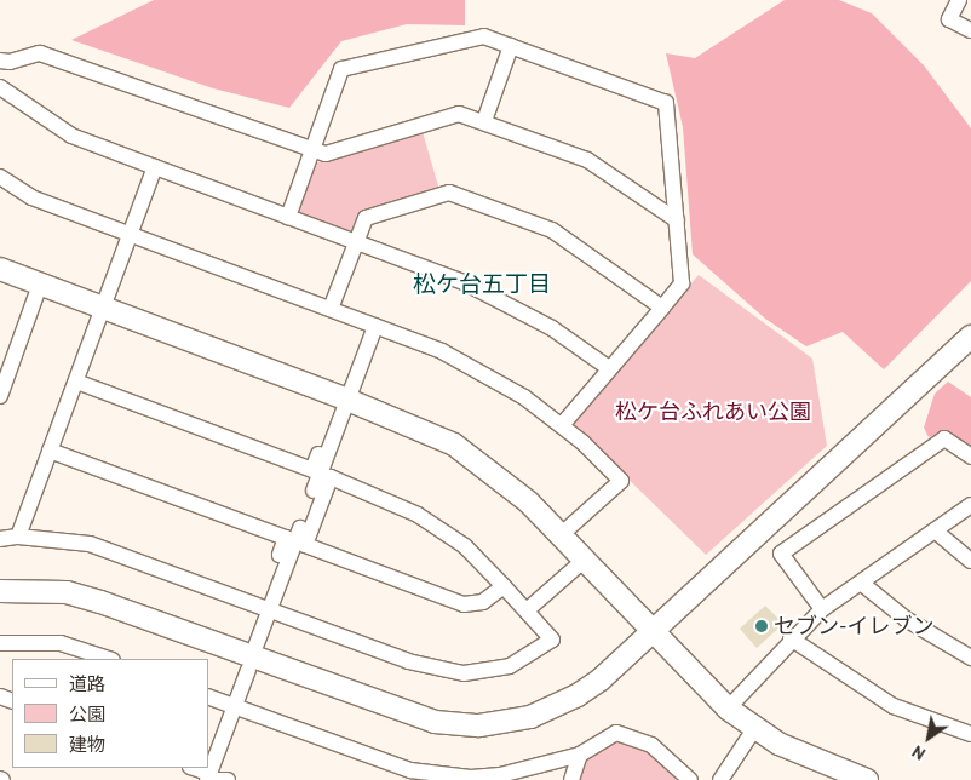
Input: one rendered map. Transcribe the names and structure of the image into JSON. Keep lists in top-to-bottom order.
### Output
{
  "districts": ["松ケ台五丁目"],
  "parks": ["松ケ台ふれあい公園"],
  "places": ["セブン-イレブン"],
  "legend": ["道路", "公園", "建物"],
  "north": "bottom left"
}
